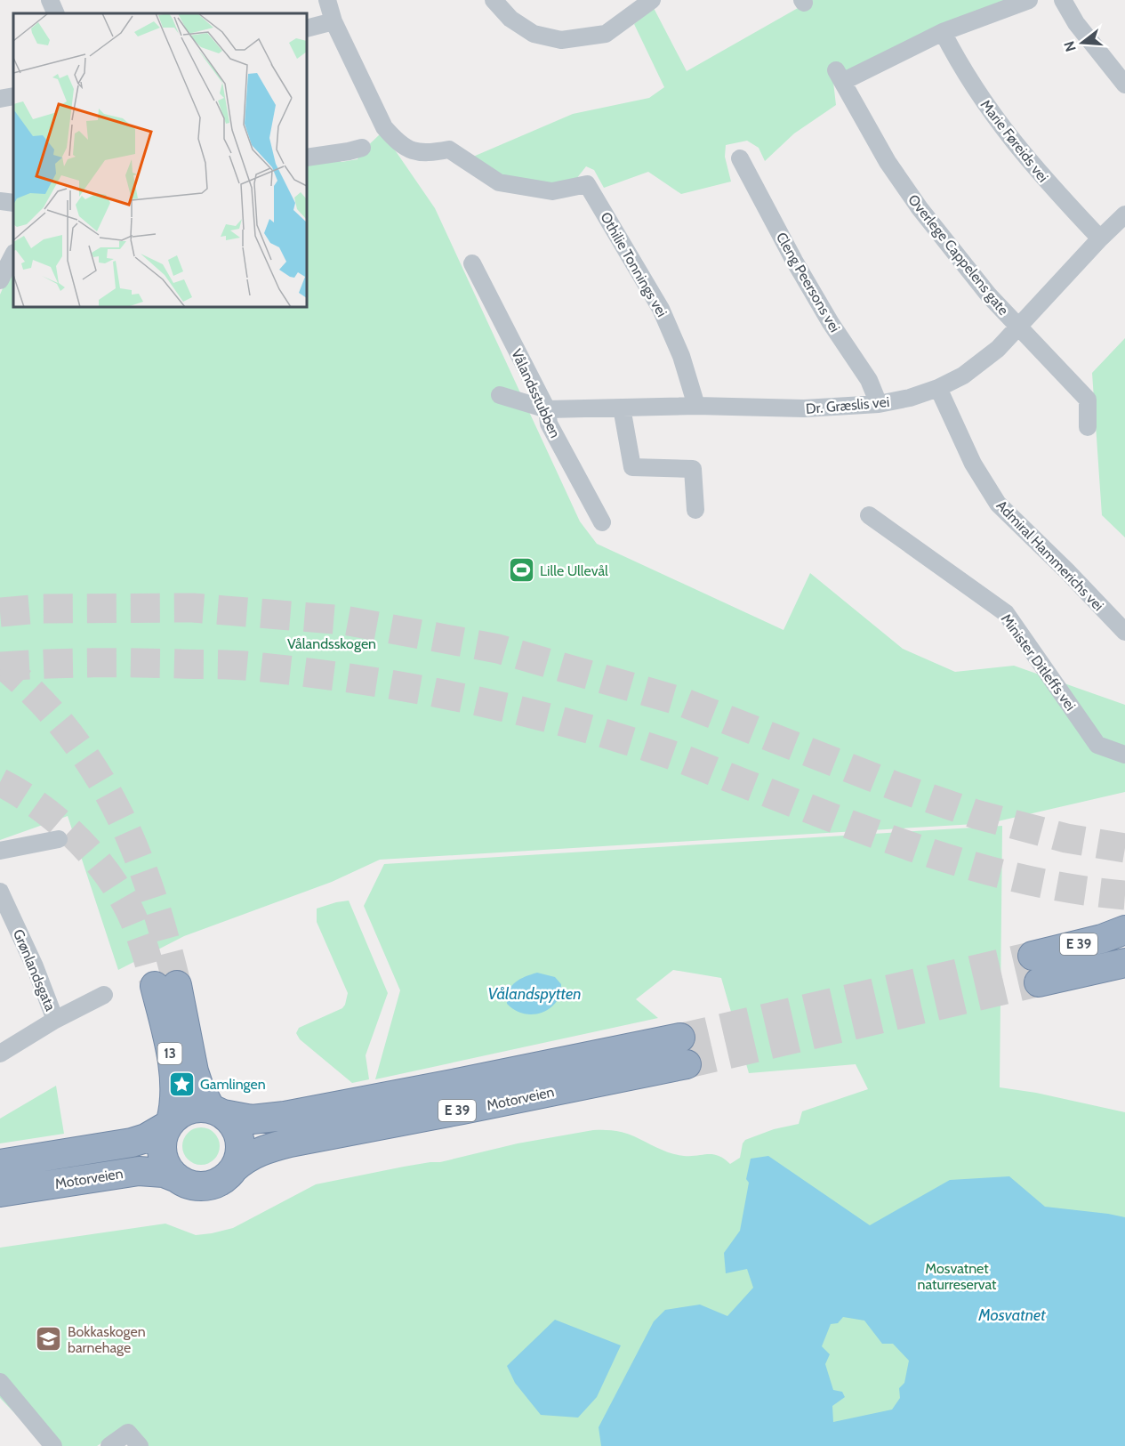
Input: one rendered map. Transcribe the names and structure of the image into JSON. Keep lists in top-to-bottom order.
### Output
{
  "streets": {
    "highway": ["E 39", "13", "Motorveien"],
    "street": [
      "Marie Føreids vei",
      "Overlege Cappelens gate",
      "Othilie Tonnings vei",
      "Cleng Peersons vei",
      "Vålandsstubben",
      "Dr. Græslis vei",
      "Admiral Hammerichs vei",
      "Minister Ditleffs vei",
      "Grønlandsgata"
    ]
  },
  "crossings": [
    ["Marie Føreids vei", "Overlege Cappelens gate"],
    ["Marie Føreids vei", "Dr. Græslis vei"],
    ["Overlege Cappelens gate", "Dr. Græslis vei"],
    ["Othilie Tonnings vei", "Dr. Græslis vei"],
    ["Cleng Peersons vei", "Dr. Græslis vei"],
    ["Vålandsstubben", "Dr. Græslis vei"],
    ["Dr. Græslis vei", "Admiral Hammerichs vei"],
    ["E 39", "13"],
    ["E 39", "Motorveien"],
    ["13", "Motorveien"]
  ],
  "water": ["Vålandspytten", "Mosvatnet"],
  "parks": ["Vålandsskogen", "Mosvatnet naturreservat"],
  "places": {
    "sports": ["Lille Ullevål"],
    "place": ["Gamlingen"],
    "school or university": ["Bokkaskogen barnehage"]
  },
  "north": "left"
}
